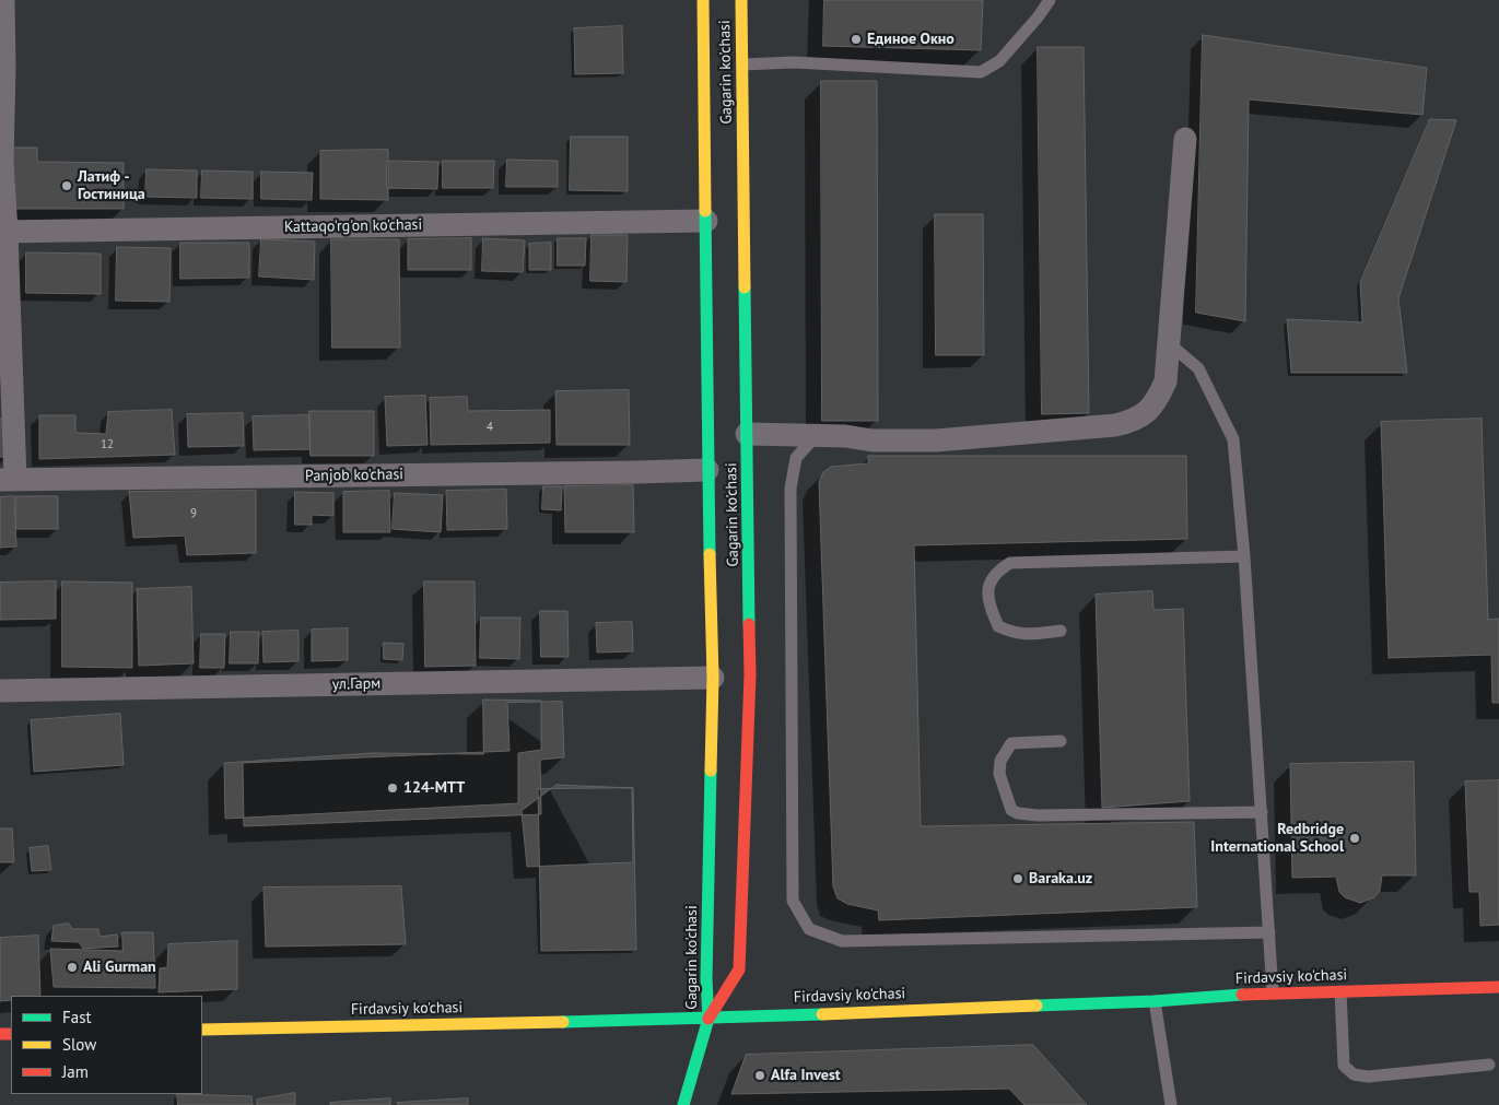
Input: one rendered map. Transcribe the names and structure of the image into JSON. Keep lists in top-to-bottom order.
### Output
{
  "streets": {
    "main road": ["Gagarin ko'chasi", "Firdavsiy ko'chasi"],
    "street": ["Kattaqo'rg'on ko'chasi", "Panjob ko'chasi", "ул.Гарм"]
  },
  "crossings": [
    ["Gagarin ko'chasi", "Kattaqo'rg'on ko'chasi"],
    ["Gagarin ko'chasi", "Panjob ko'chasi"],
    ["Gagarin ko'chasi", "ул.Гарм"],
    ["Gagarin ko'chasi", "Firdavsiy ko'chasi"]
  ],
  "places": [
    "Единое Окно",
    "Латиф - Гостиница",
    "124-MTT",
    "Redbridge International School",
    "Baraka.uz",
    "Ali Gurman",
    "Alfa Invest"
  ],
  "house_numbers": ["4", "12", "9"],
  "legend": ["Fast", "Slow", "Jam"]
}
